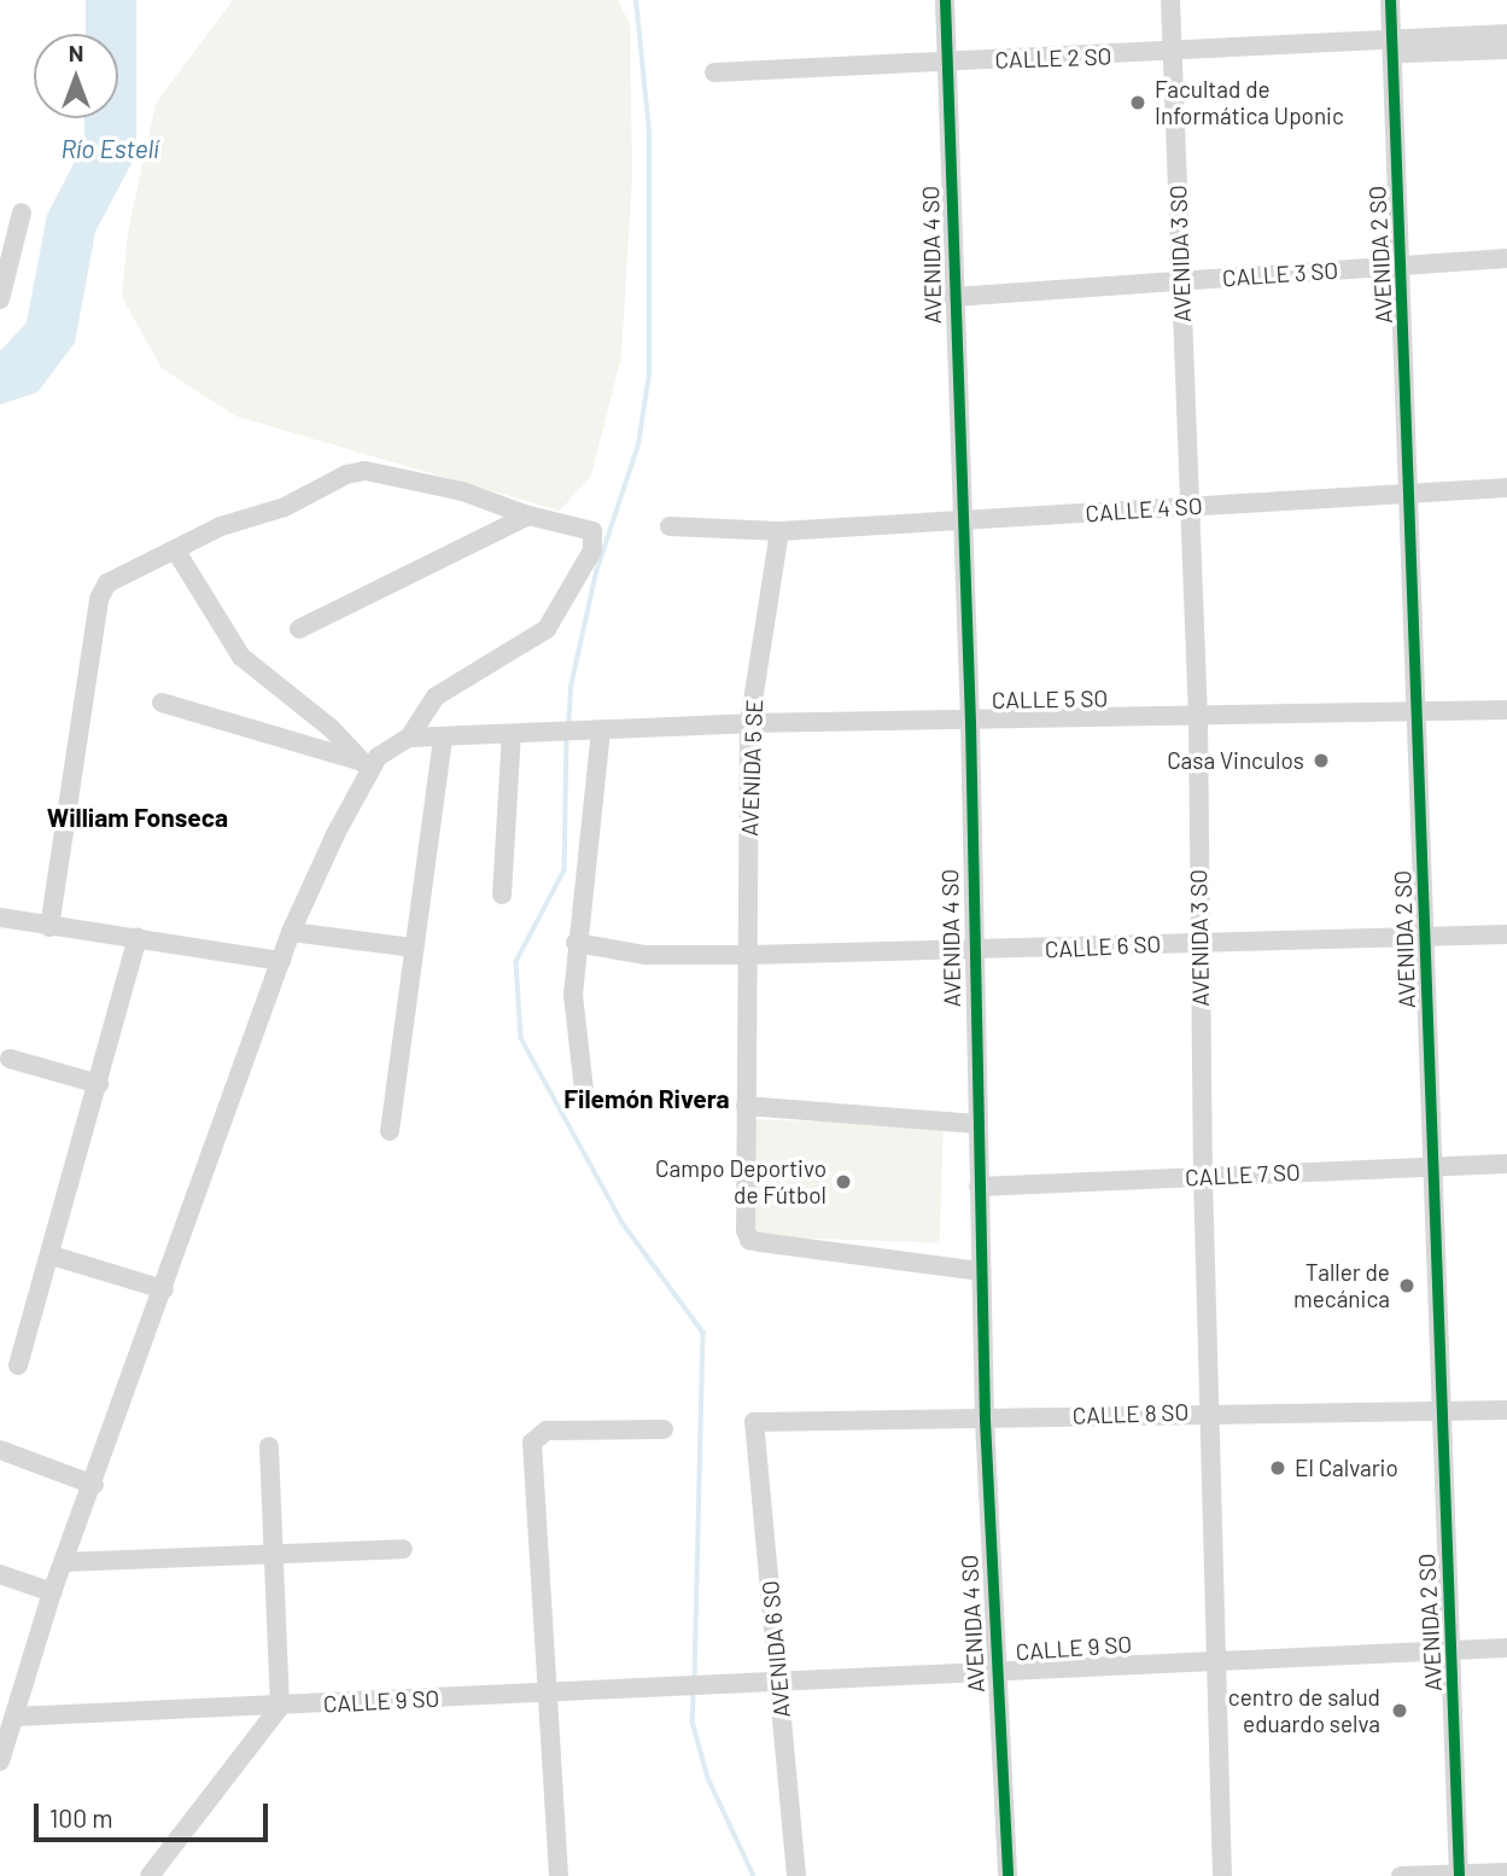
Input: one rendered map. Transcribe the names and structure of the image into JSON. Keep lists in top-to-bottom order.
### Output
{
  "streets": {
    "street": [
      "CALLE 2 SO",
      "AVENIDA 3 SO",
      "AVENIDA 4 SO",
      "AVENIDA 2 SO",
      "CALLE 3 SO",
      "CALLE 4 SO",
      "CALLE 5 SO",
      "AVENIDA 5 SE",
      "CALLE 6 SO",
      "CALLE 7 SO",
      "CALLE 8 SO",
      "CALLE 9 SO",
      "AVENIDA 6 SO"
    ]
  },
  "crossings": [
    ["CALLE 2 SO", "AVENIDA 3 SO"],
    ["CALLE 2 SO", "AVENIDA 4 SO"],
    ["CALLE 2 SO", "AVENIDA 2 SO"],
    ["AVENIDA 3 SO", "CALLE 3 SO"],
    ["AVENIDA 3 SO", "CALLE 4 SO"],
    ["AVENIDA 3 SO", "CALLE 5 SO"],
    ["AVENIDA 3 SO", "CALLE 6 SO"],
    ["AVENIDA 3 SO", "CALLE 7 SO"],
    ["AVENIDA 3 SO", "CALLE 8 SO"],
    ["AVENIDA 3 SO", "CALLE 9 SO"],
    ["AVENIDA 4 SO", "CALLE 3 SO"],
    ["AVENIDA 4 SO", "CALLE 4 SO"],
    ["AVENIDA 4 SO", "CALLE 5 SO"],
    ["AVENIDA 4 SO", "AVENIDA 5 SE"],
    ["AVENIDA 4 SO", "CALLE 6 SO"],
    ["AVENIDA 4 SO", "CALLE 7 SO"],
    ["AVENIDA 4 SO", "CALLE 8 SO"],
    ["AVENIDA 4 SO", "CALLE 9 SO"],
    ["AVENIDA 2 SO", "CALLE 3 SO"],
    ["AVENIDA 2 SO", "CALLE 4 SO"],
    ["AVENIDA 2 SO", "CALLE 5 SO"],
    ["AVENIDA 2 SO", "CALLE 6 SO"],
    ["AVENIDA 2 SO", "CALLE 7 SO"],
    ["AVENIDA 2 SO", "CALLE 8 SO"],
    ["AVENIDA 2 SO", "CALLE 9 SO"],
    ["CALLE 4 SO", "AVENIDA 5 SE"],
    ["CALLE 5 SO", "AVENIDA 5 SE"],
    ["AVENIDA 5 SE", "CALLE 6 SO"],
    ["CALLE 8 SO", "AVENIDA 6 SO"],
    ["CALLE 9 SO", "AVENIDA 6 SO"]
  ],
  "districts": ["William Fonseca", "Filemón Rivera"],
  "water": ["Río Estelí"],
  "places": [
    "Facultad de Informática Uponic",
    "Casa Vinculos",
    "Campo Deportivo de Fútbol",
    "Taller de mecánica",
    "El Calvario",
    "centro de salud eduardo selva"
  ],
  "scale_bar": "100 m",
  "north": "top"
}
